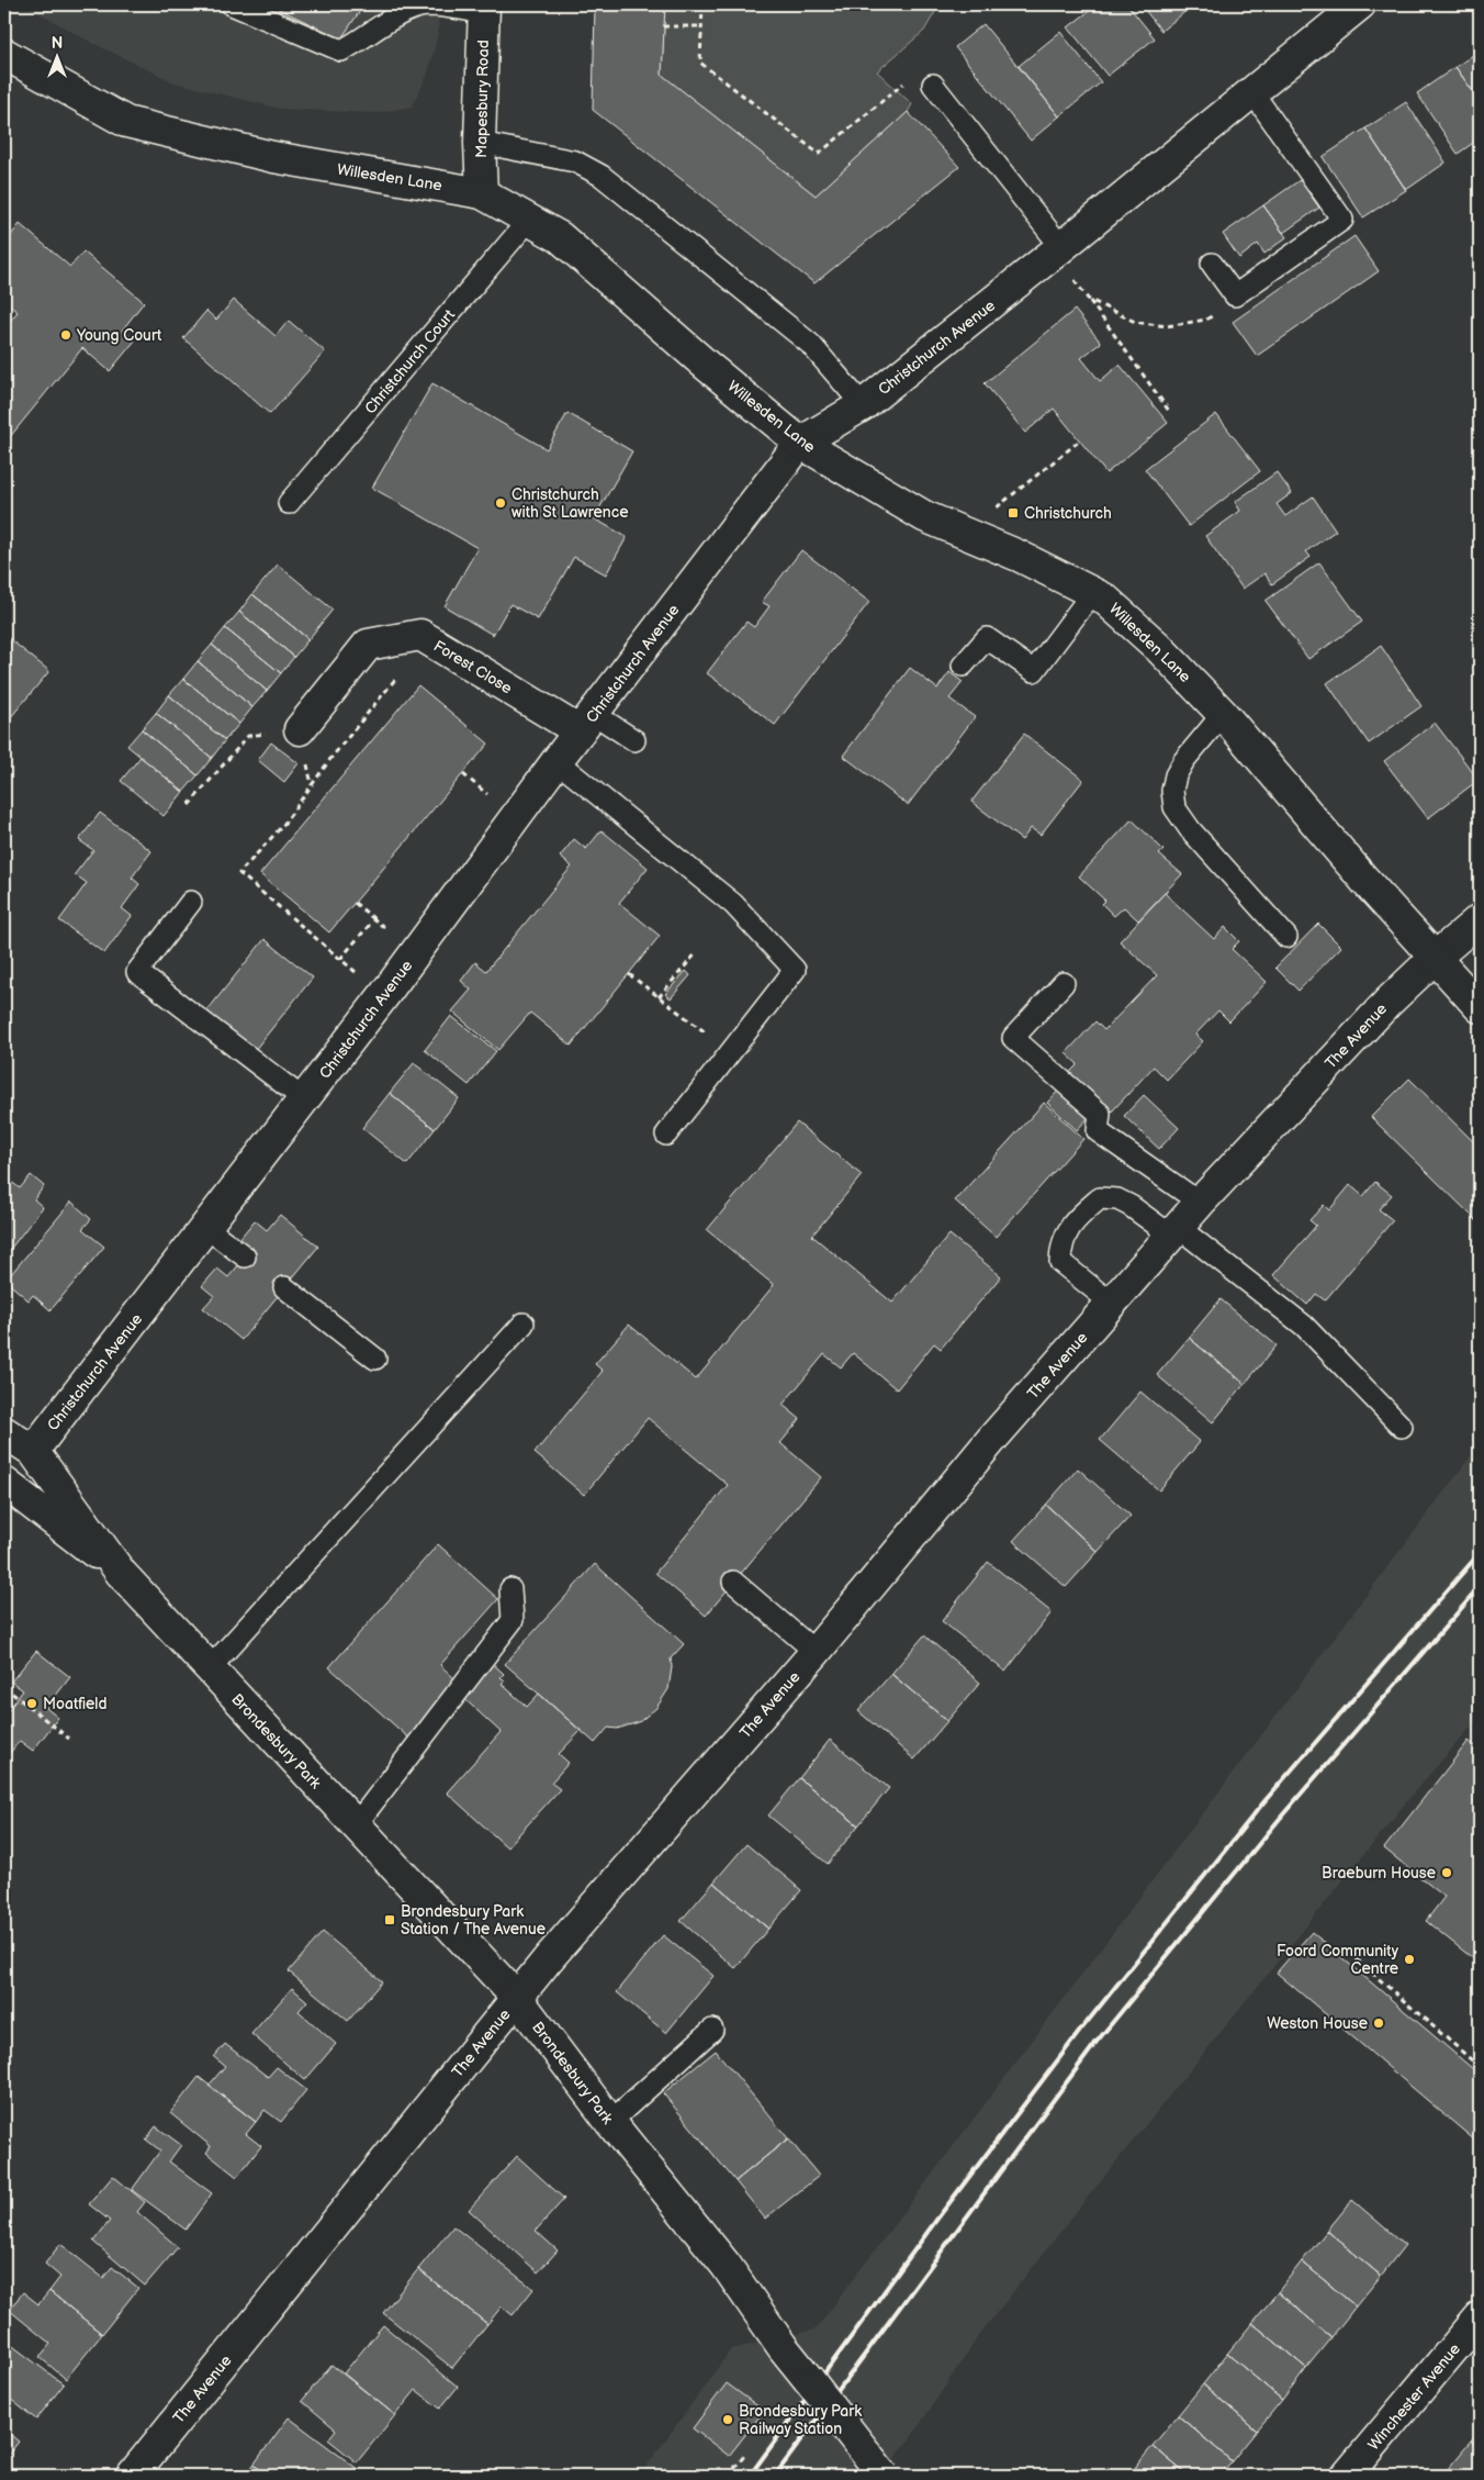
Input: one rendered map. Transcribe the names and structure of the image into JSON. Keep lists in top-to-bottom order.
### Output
{
  "streets": {
    "street": [
      "Mapesbury Road",
      "Willesden Lane",
      "Christchurch Avenue",
      "Forest Close",
      "The Avenue",
      "Brondesbury Park",
      "Winchester Avenue"
    ],
    "lane": ["Christchurch Court"]
  },
  "crossings": [
    ["Mapesbury Road", "Willesden Lane"],
    ["Willesden Lane", "Christchurch Avenue"],
    ["Willesden Lane", "Christchurch Court"],
    ["Willesden Lane", "The Avenue"],
    ["Christchurch Avenue", "Forest Close"],
    ["Christchurch Avenue", "Brondesbury Park"],
    ["The Avenue", "Brondesbury Park"]
  ],
  "places": {
    "other": [
      "Young Court",
      "Christchurch with St Lawrence",
      "Moatfield",
      "Braeburn House",
      "Foord Community Centre",
      "Weston House",
      "Brondesbury Park Railway Station"
    ],
    "transit": ["Christchurch", "Brondesbury Park Station / The Avenue"]
  },
  "north": "top"
}
